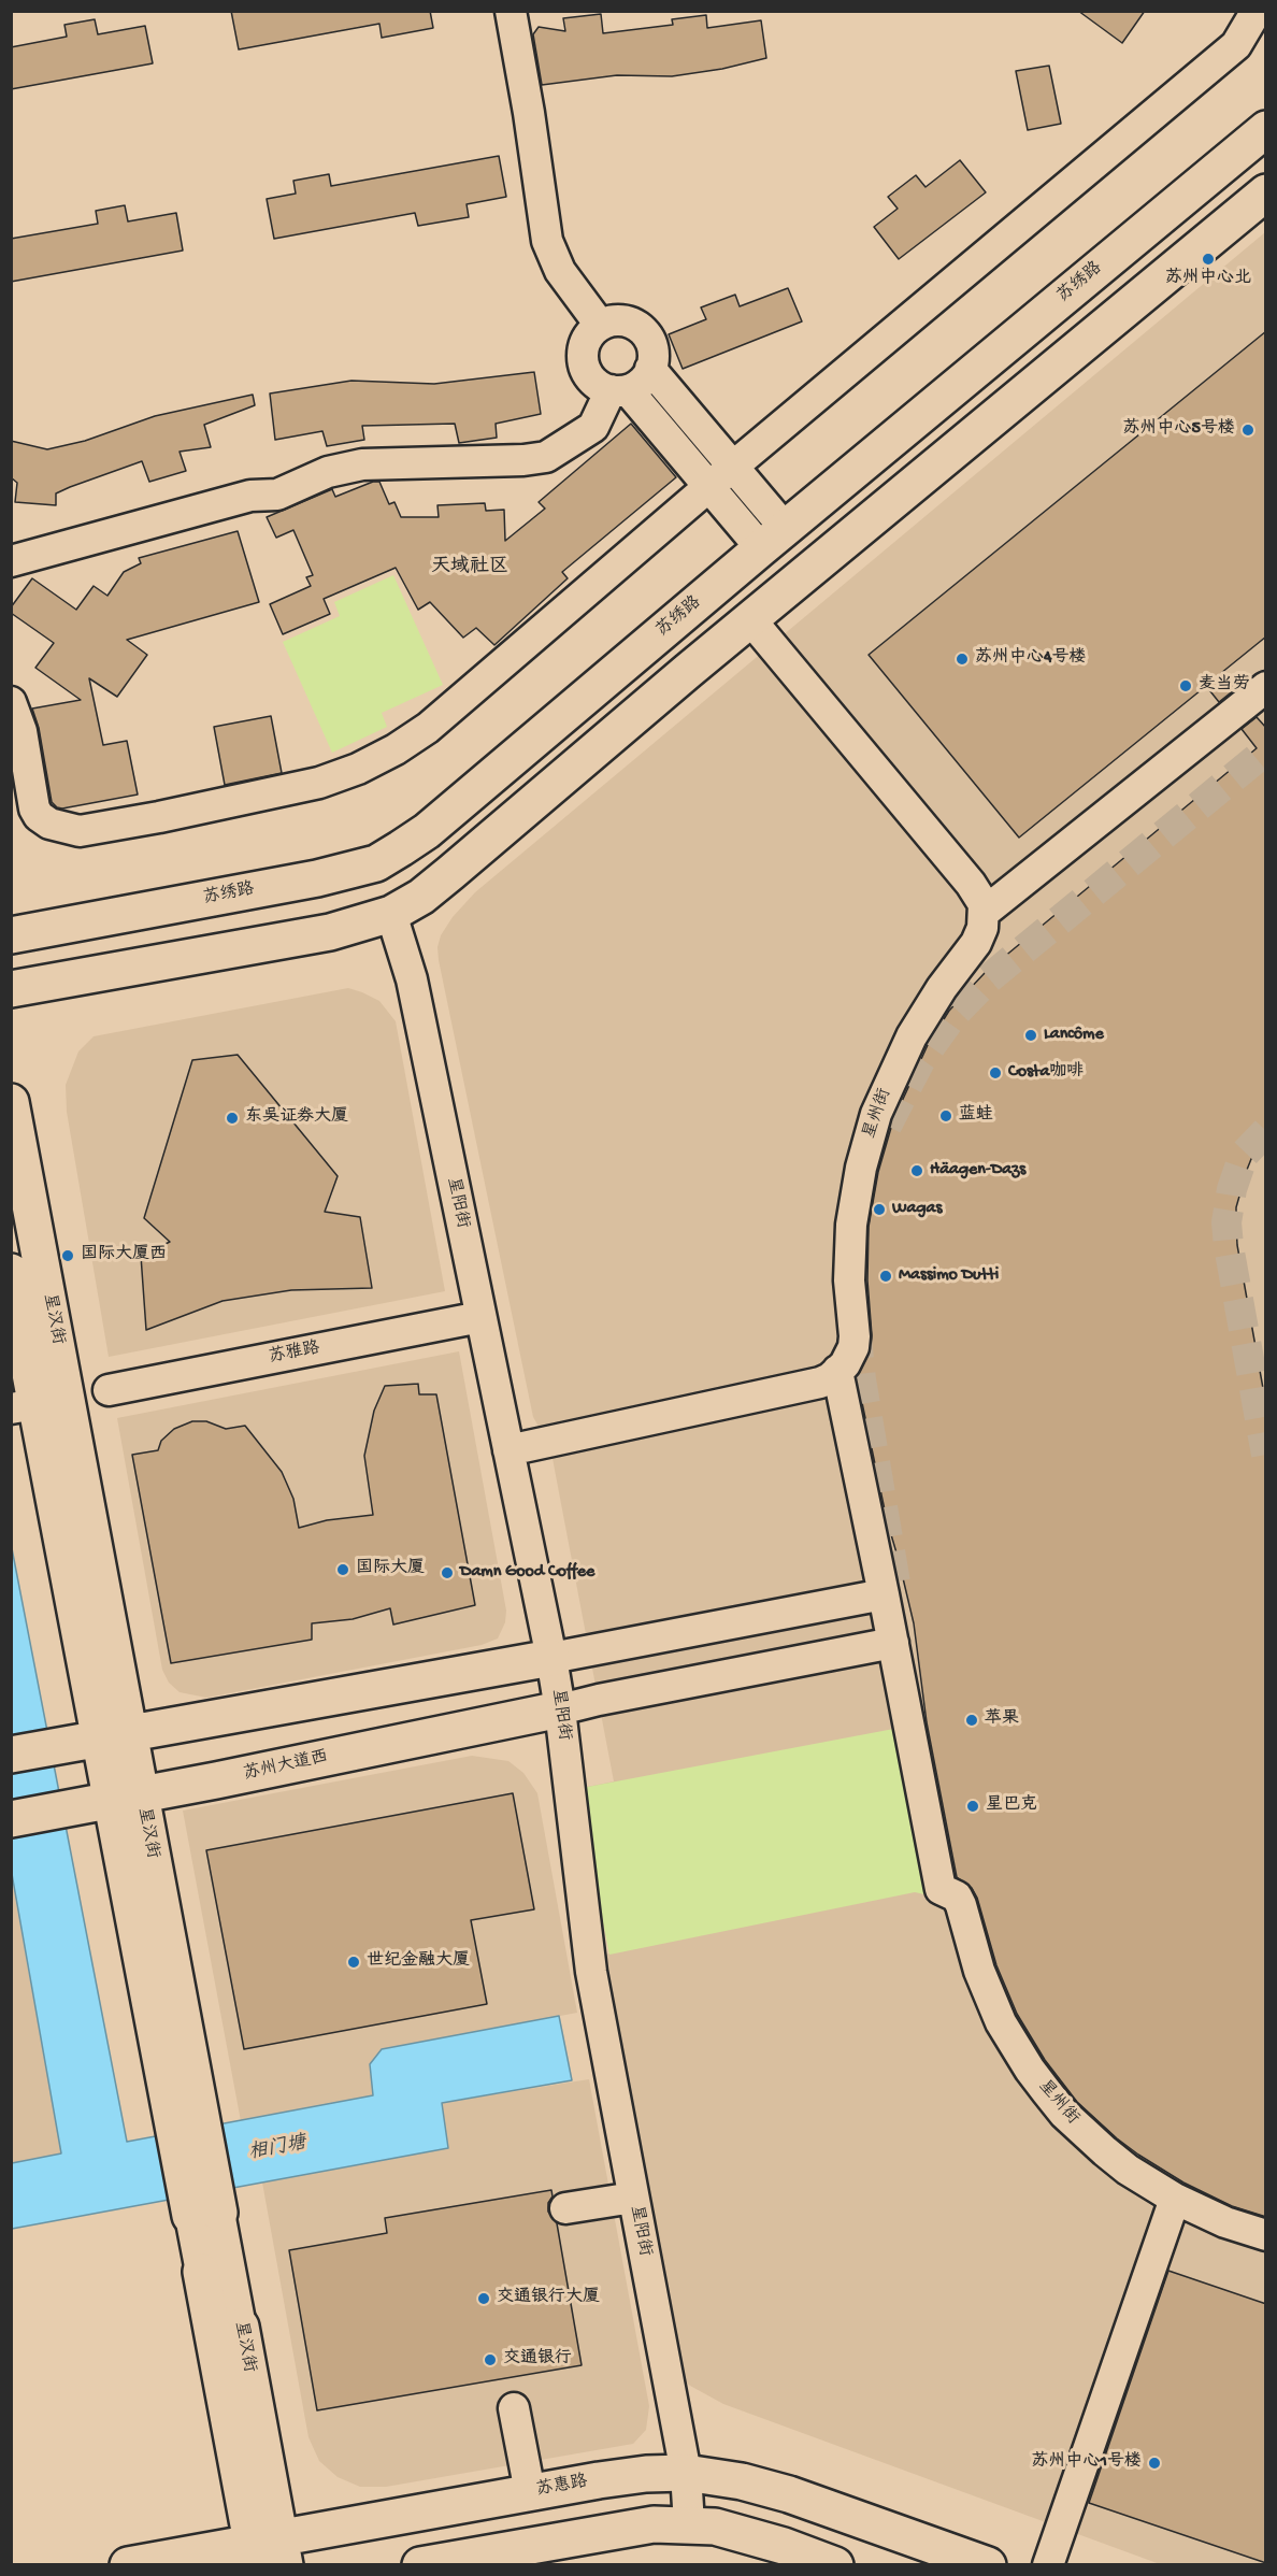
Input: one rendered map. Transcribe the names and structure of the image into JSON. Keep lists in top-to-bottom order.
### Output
{
  "streets": {
    "main road": [
      "苏绣路",
      "星汉街",
      "苏州大道西",
      "苏惠路"
    ],
    "street": ["星州街", "星阳街", "苏雅路"]
  },
  "crossings": [
    ["星阳街", "苏雅路"],
    ["星阳街", "苏州大道西"],
    ["星阳街", "苏惠路"],
    ["星汉街", "苏州大道西"],
    ["星汉街", "苏惠路"]
  ],
  "districts": ["天域社区"],
  "water": ["相门塘"],
  "places": [
    "苏州中心北",
    "苏州中心5号楼",
    "苏州中心4号楼",
    "麦当劳",
    "Lancôme",
    "Costa咖啡",
    "蓝蛙",
    "东吴证券大厦",
    "Häagen-Dazs",
    "Wagas",
    "国际大厦西",
    "Massimo Dutti",
    "国际大厦",
    "Damn Good Coffee",
    "苹果",
    "星巴克",
    "世纪金融大厦",
    "交通银行大厦",
    "交通银行",
    "苏州中心1号楼"
  ]
}
